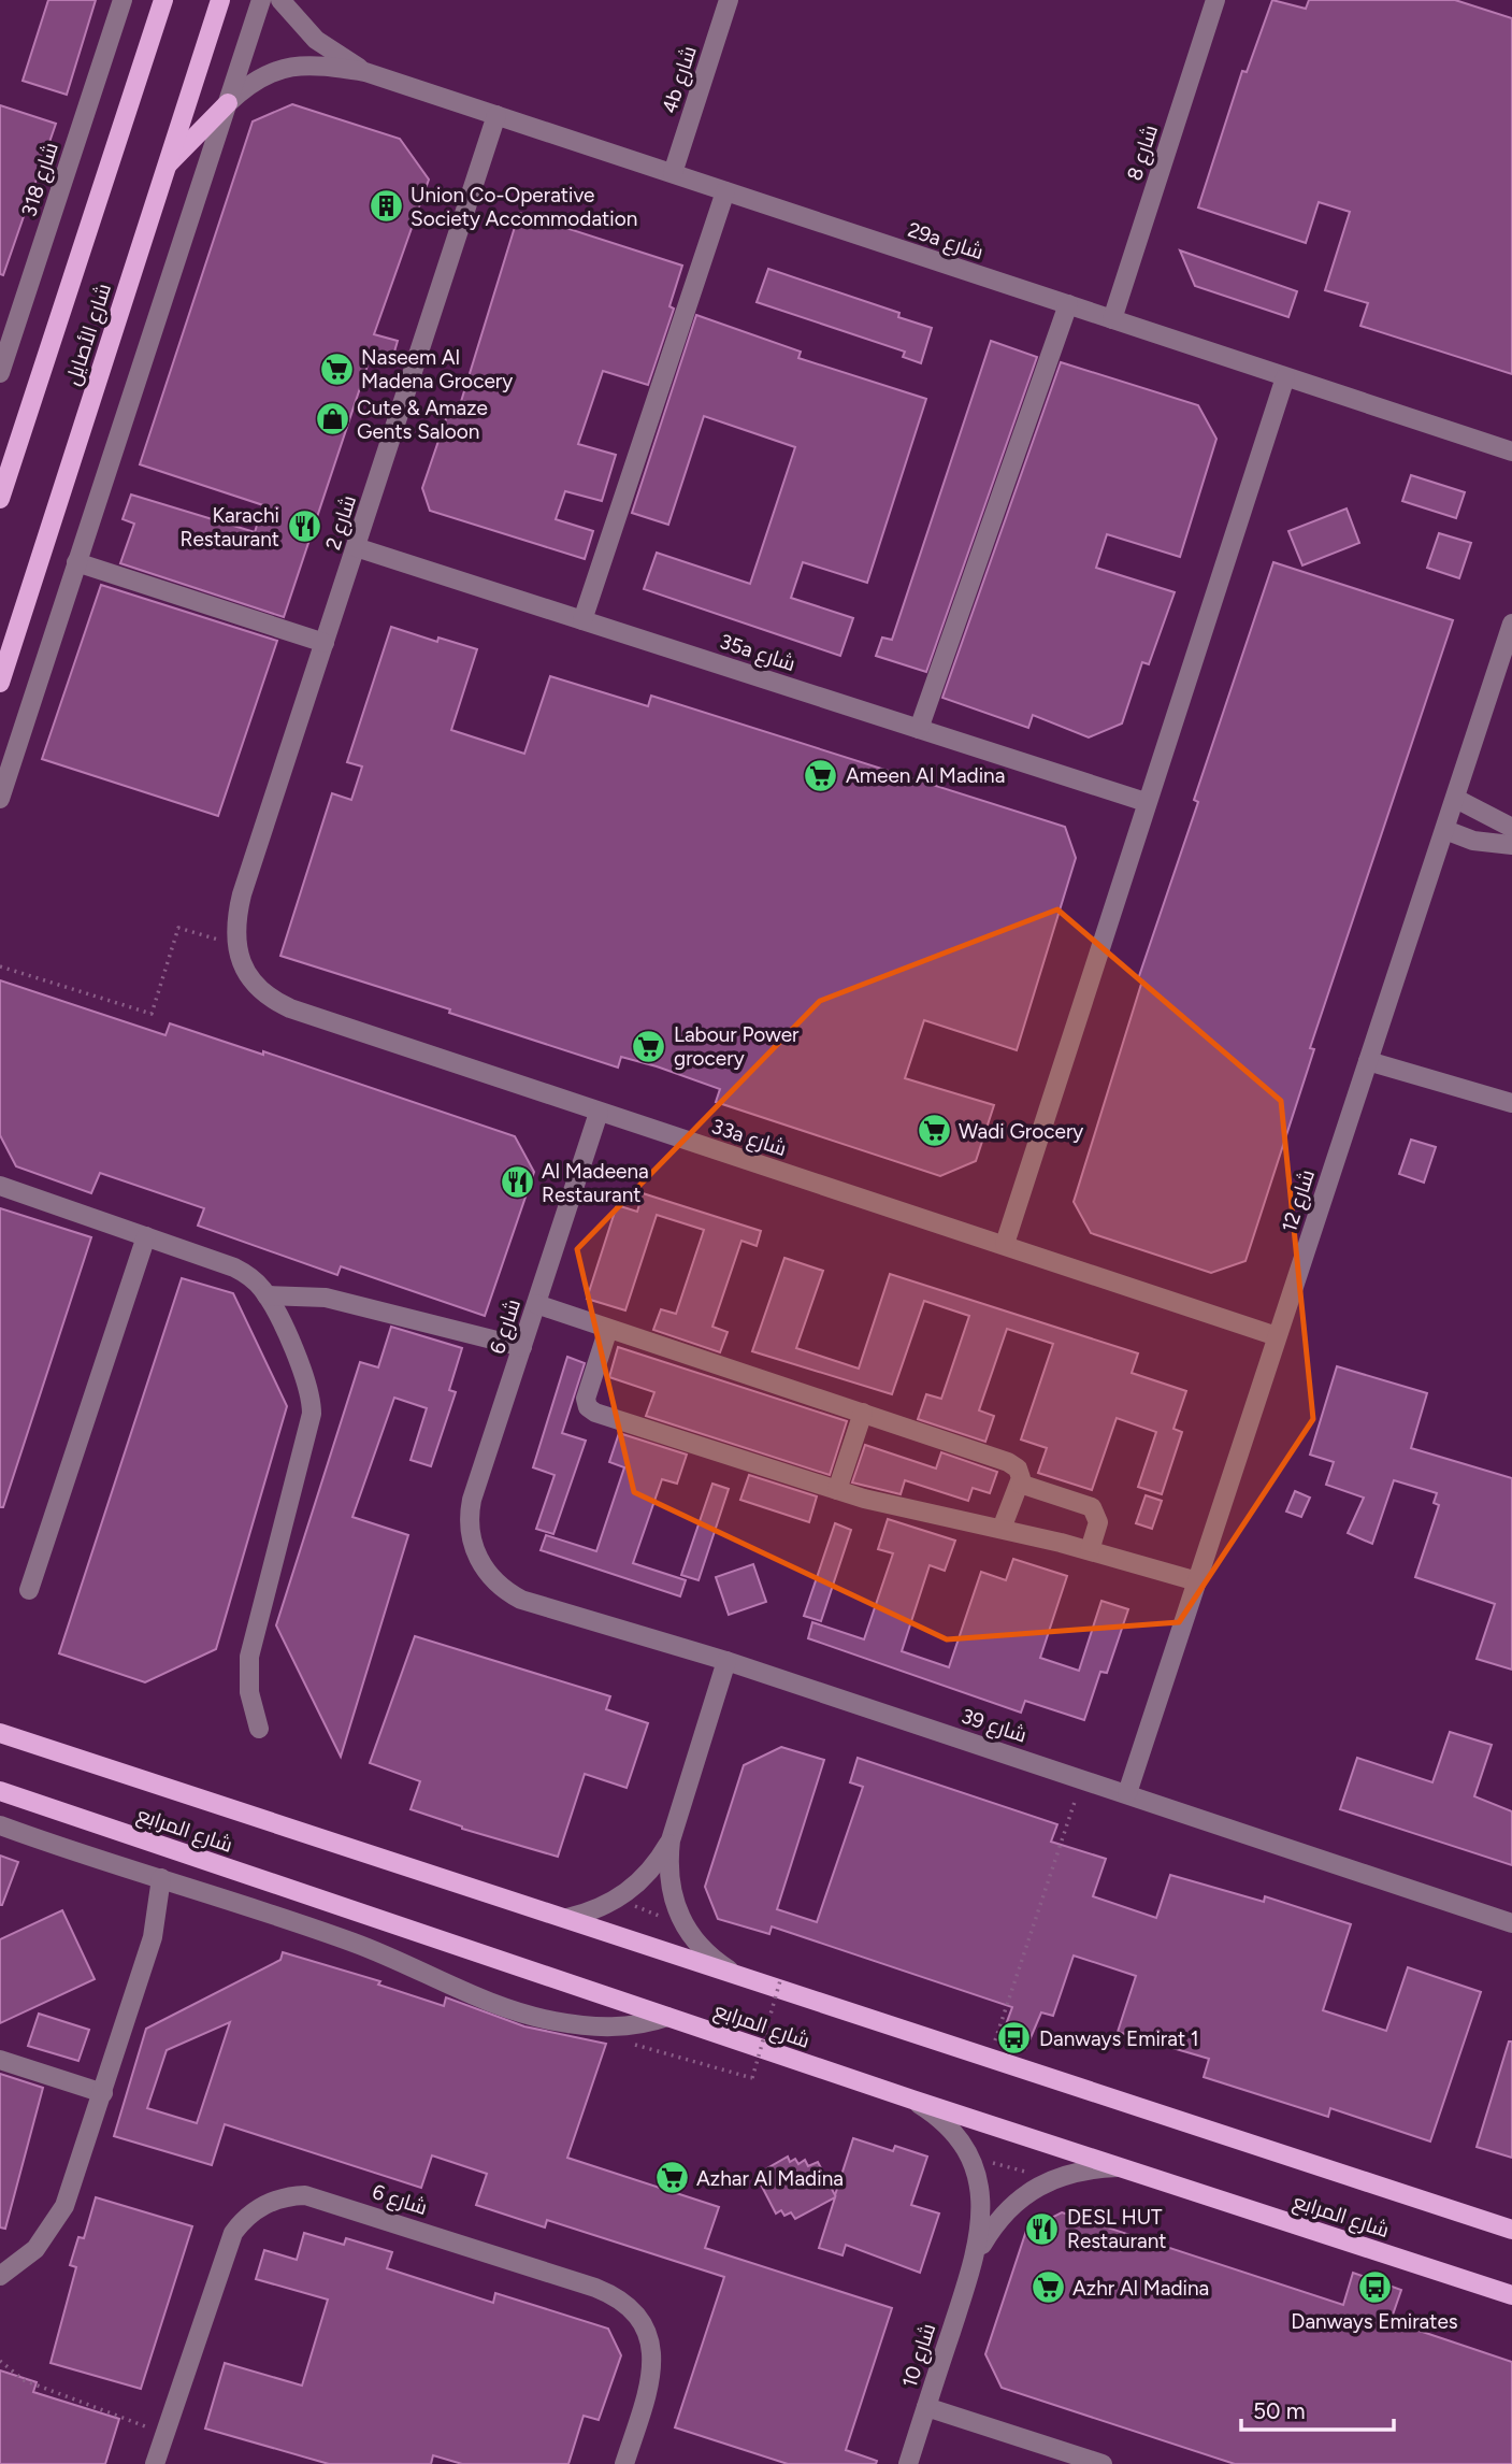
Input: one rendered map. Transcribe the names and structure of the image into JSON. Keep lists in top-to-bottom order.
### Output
{
  "streets": {
    "main road": ["شارع الأصايل", "شارع المرابع"],
    "street": [
      "4b شارع",
      "شارع 8",
      "شارع 318",
      "29a شارع",
      "شارع 2",
      "35a شارع",
      "33a شارع",
      "شارع 12",
      "شارع 6",
      "شارع 39",
      "شارع 10"
    ]
  },
  "crossings": [
    ["4b شارع", "29a شارع"],
    ["شارع 8", "29a شارع"],
    ["29a شارع", "شارع 2"],
    ["شارع 2", "35a شارع"],
    ["شارع 2", "33a شارع"],
    ["33a شارع", "شارع 12"],
    ["33a شارع", "شارع 6"],
    ["شارع 12", "شارع 39"],
    ["شارع 6", "شارع 39"],
    ["شارع المرابع", "شارع 10"]
  ],
  "places": {
    "building": ["Union Co-Operative Society Accommodation"],
    "supermarket": [
      "Naseem Al Madena Grocery",
      "Ameen Al Madina",
      "Labour Power grocery",
      "Wadi Grocery",
      "Azhar Al Madina",
      "Azhr Al Madina"
    ],
    "shop": ["Cute & Amaze Gents Saloon"],
    "restaurant": ["Karachi Restaurant", "Al Madeena Restaurant", "DESL HUT Restaurant"],
    "bus stop": ["Danways Emirat 1", "Danways Emirates"]
  },
  "scale_bar": "50 m"
}
